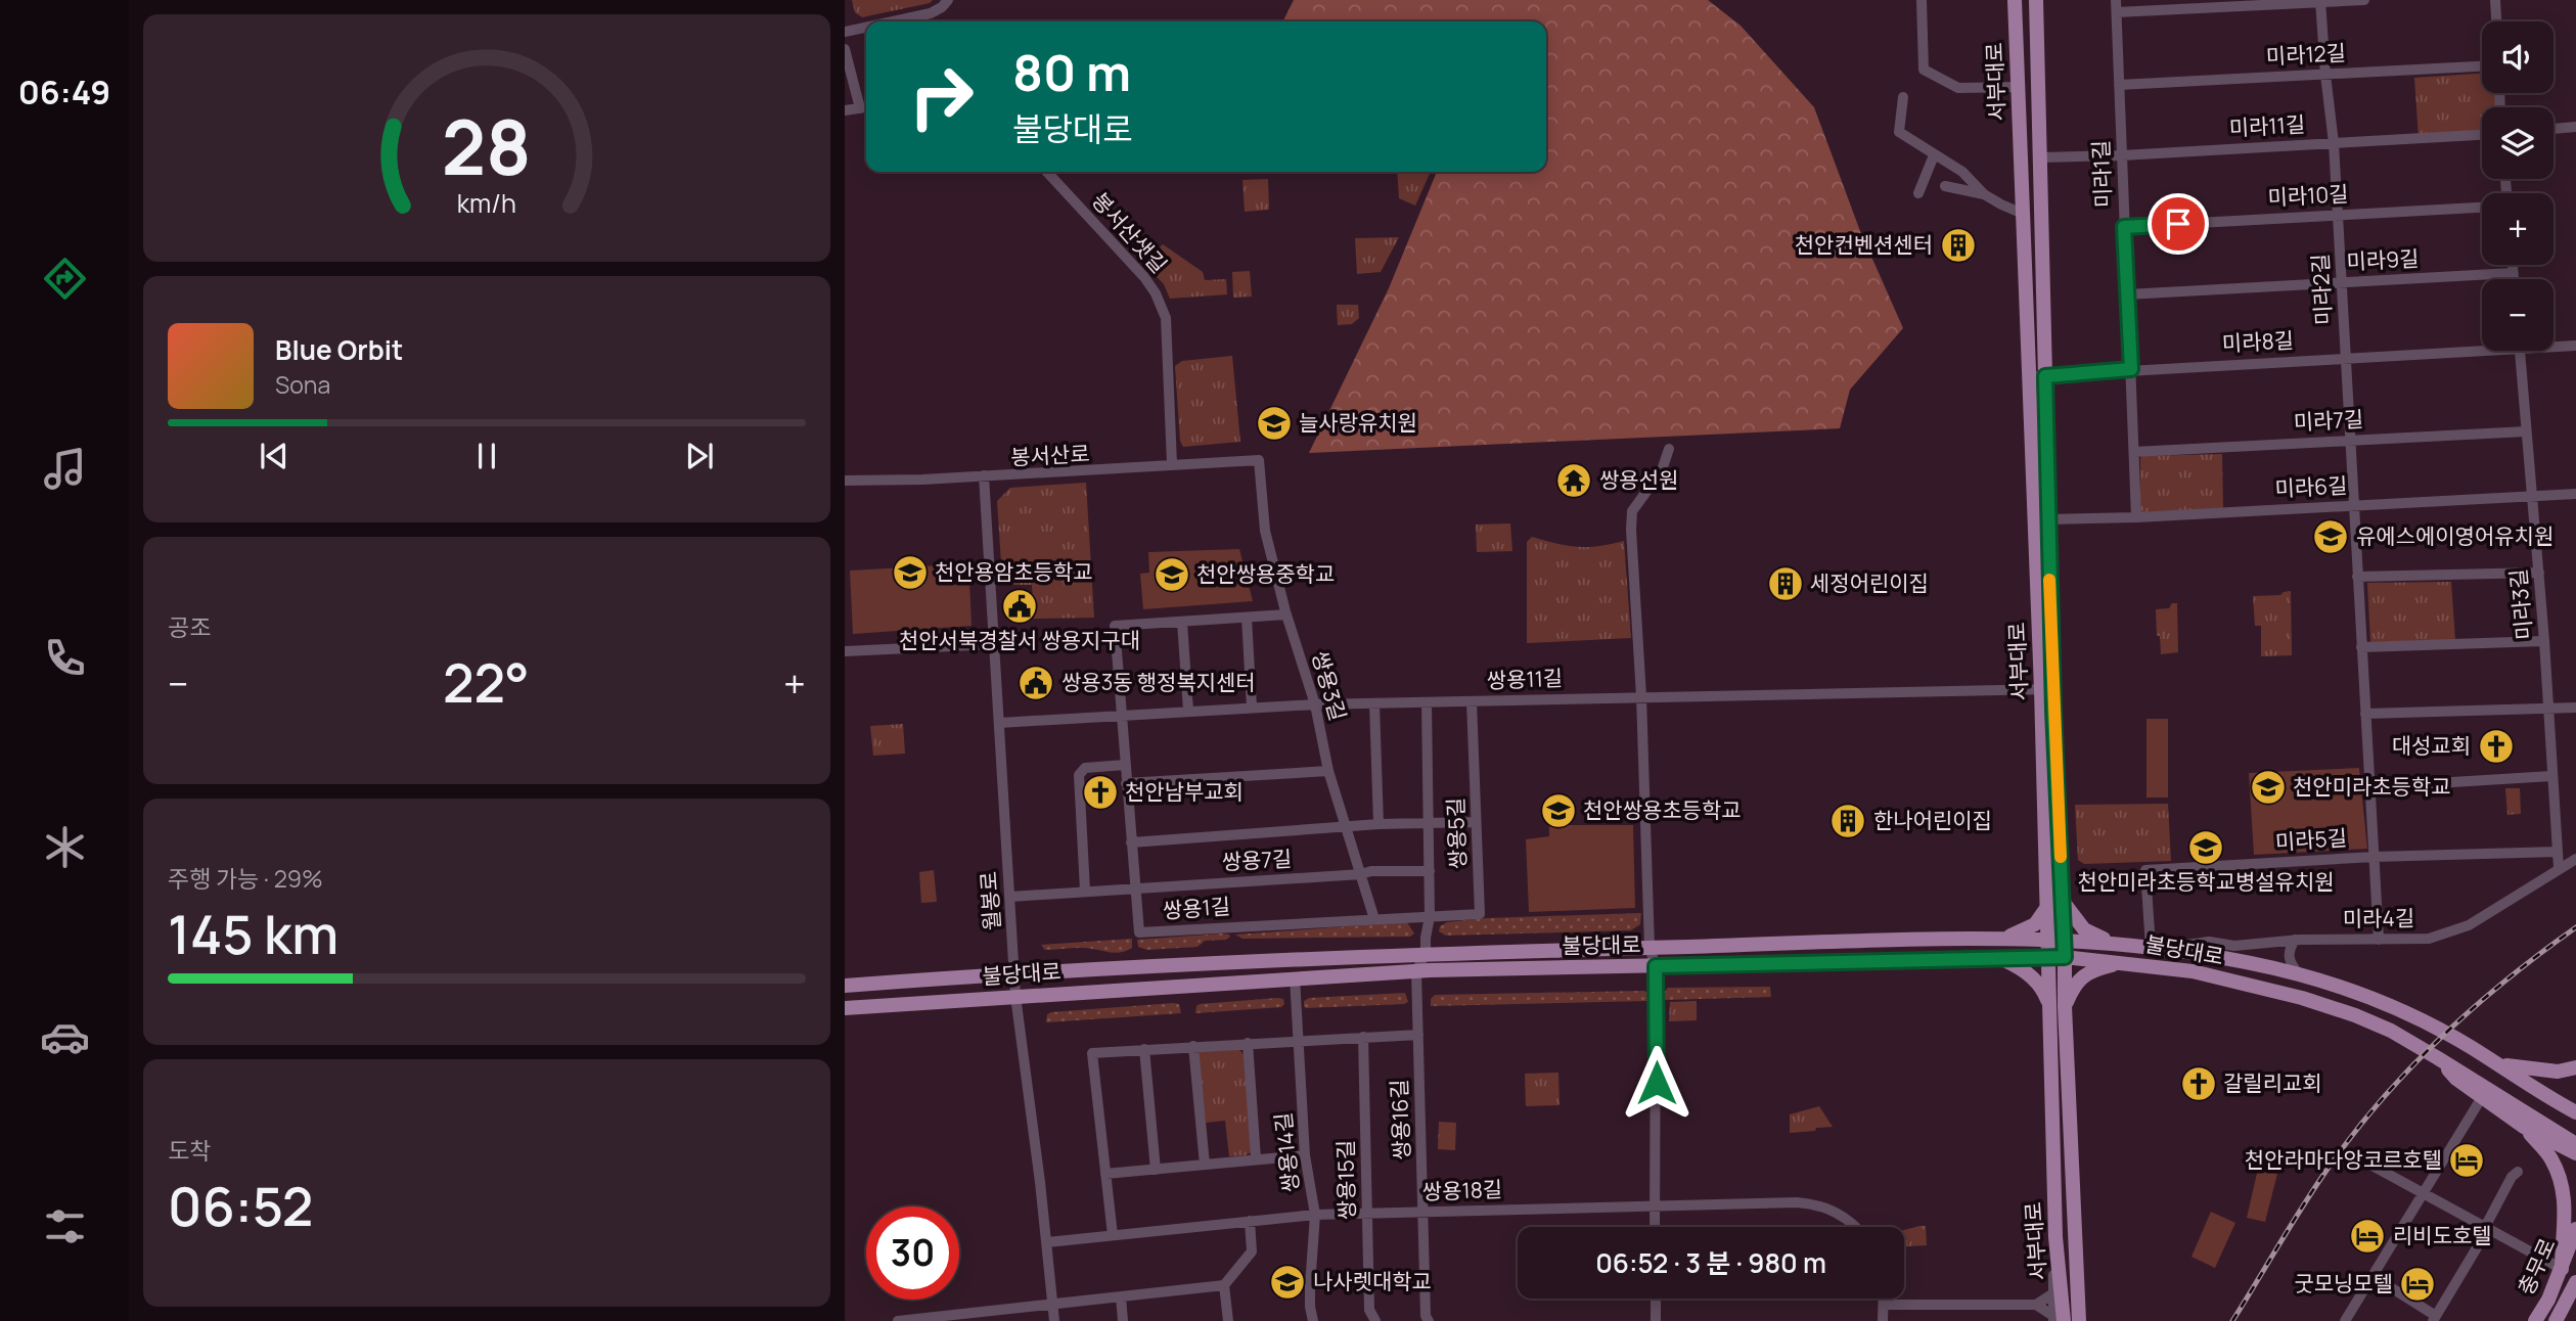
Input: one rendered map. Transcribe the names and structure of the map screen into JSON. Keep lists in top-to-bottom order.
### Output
{
  "streets": {
    "main road": ["서부대로", "불당대로", "충무로"],
    "street": [
      "미라12길",
      "미라11길",
      "미라1길",
      "미라10길",
      "봉서산샛길",
      "미라9길",
      "미라2길",
      "미라8길",
      "미라7길",
      "봉서산로",
      "미라6길",
      "미라3길",
      "쌍용11길",
      "쌍용3길",
      "쌍용5길",
      "미라5길",
      "쌍용7길",
      "월봉로",
      "쌍용1길",
      "미라4길",
      "쌍용16길",
      "쌍용14길",
      "쌍용15길",
      "쌍용18길"
    ]
  },
  "crossings": [
    ["미라12길", "미라1길"],
    ["미라12길", "미라2길"],
    ["서부대로", "미라11길"],
    ["서부대로", "미라8길"],
    ["서부대로", "미라6길"],
    ["서부대로", "쌍용11길"],
    ["서부대로", "불당대로"],
    ["미라11길", "미라1길"],
    ["미라11길", "미라2길"],
    ["미라1길", "미라10길"],
    ["미라1길", "미라9길"],
    ["미라1길", "미라8길"],
    ["미라1길", "미라7길"],
    ["미라1길", "미라6길"],
    ["미라10길", "미라2길"],
    ["봉서산샛길", "봉서산로"],
    ["미라9길", "미라2길"],
    ["미라2길", "미라8길"],
    ["미라2길", "미라7길"],
    ["미라2길", "미라6길"],
    ["미라2길", "미라5길"],
    ["미라2길", "미라4길"],
    ["미라7길", "미라3길"],
    ["봉서산로", "쌍용3길"],
    ["봉서산로", "월봉로"],
    ["미라6길", "미라3길"],
    ["미라3길", "미라5길"],
    ["미라3길", "미라4길"],
    ["쌍용11길", "쌍용3길"],
    ["쌍용11길", "쌍용5길"],
    ["쌍용11길", "월봉로"],
    ["쌍용11길", "쌍용1길"],
    ["쌍용11길", "쌍용16길"],
    ["쌍용3길", "쌍용7길"],
    ["쌍용3길", "쌍용1길"],
    ["쌍용5길", "쌍용1길"],
    ["쌍용5길", "쌍용16길"],
    ["미라5길", "미라4길"],
    ["미라5길", "불당대로"],
    ["쌍용7길", "월봉로"],
    ["쌍용7길", "쌍용1길"],
    ["쌍용7길", "쌍용16길"],
    ["월봉로", "불당대로"],
    ["월봉로", "쌍용18길"],
    ["쌍용1길", "쌍용16길"],
    ["미라4길", "불당대로"],
    ["불당대로", "쌍용16길"],
    ["불당대로", "쌍용14길"],
    ["쌍용16길", "쌍용18길"],
    ["쌍용14길", "쌍용18길"],
    ["쌍용15길", "쌍용18길"]
  ],
  "places": {
    "building": ["천안컨벤션센터", "세정어린이집", "한나어린이집"],
    "school or university": [
      "늘사랑유치원",
      "유에스에이영어유치원",
      "천안용암초등학교",
      "천안쌍용중학교",
      "천안미라초등학교",
      "천안쌍용초등학교",
      "천안미라초등학교병설유치원",
      "나사렛대학교"
    ],
    "temple": ["쌍용선원"],
    "public building": ["천안서북경찰서 쌍용지구대", "쌍용3동 행정복지센터"],
    "church": ["대성교회", "천안남부교회", "갈릴리교회"],
    "hotel": ["천안라마다앙코르호텔", "리비도호텔", "굿모닝모텔"]
  },
  "page": {
    "tabs": "06:49",
    "map_buttons": ["+", "−"],
    "turn": ["80 m", "불당대로"],
    "song": ["Blue Orbit", "Sona"],
    "tile": [
      "공조",
      ["주행 가능 · 29%", "145 km"],
      ["도착", "06:52"]
    ],
    "heat": ["−", "22°", "+"],
    "limit": "30",
    "trip": "06:52 · 3 분 · 980 m",
    "gauge": ["28", "km/h"]
  }
}
